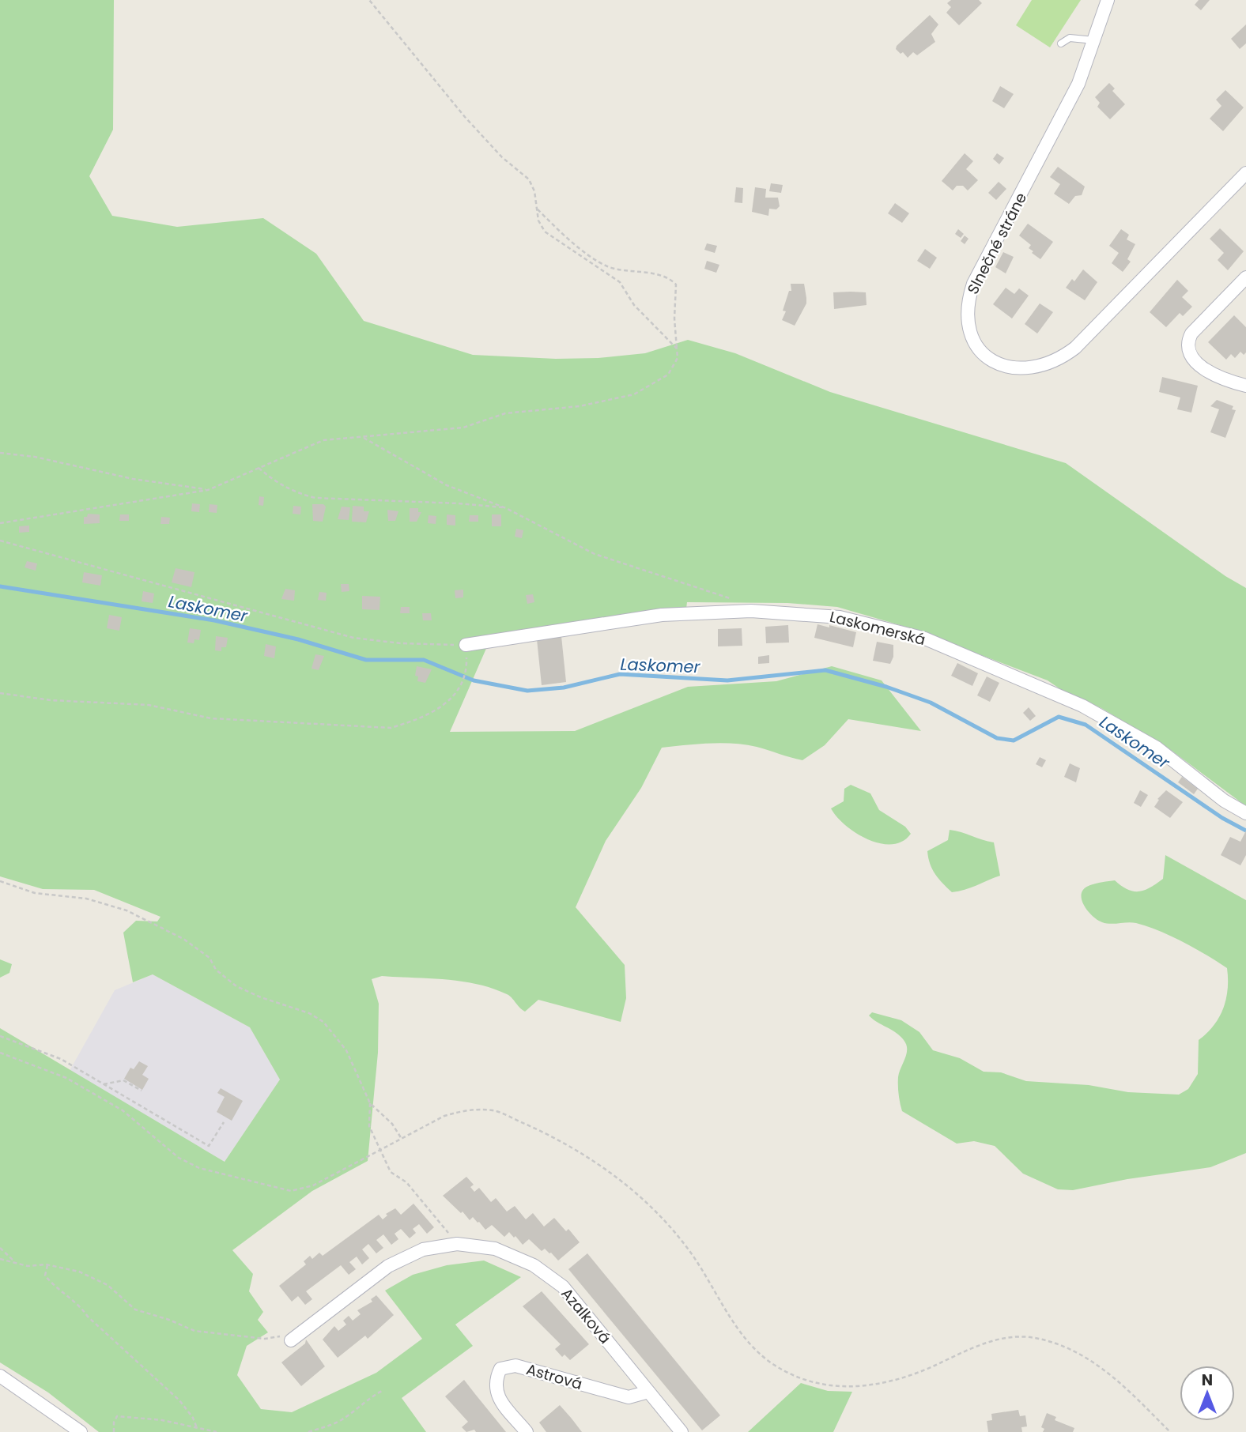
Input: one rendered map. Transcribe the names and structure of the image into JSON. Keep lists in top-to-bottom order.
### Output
{
  "streets": {
    "street": [
      "Slnečné stráne",
      "Laskomerská",
      "Azalková",
      "Astrová"
    ]
  },
  "crossings": [
    ["Azalková", "Astrová"]
  ],
  "water": ["Laskomer"],
  "north": "top"
}
